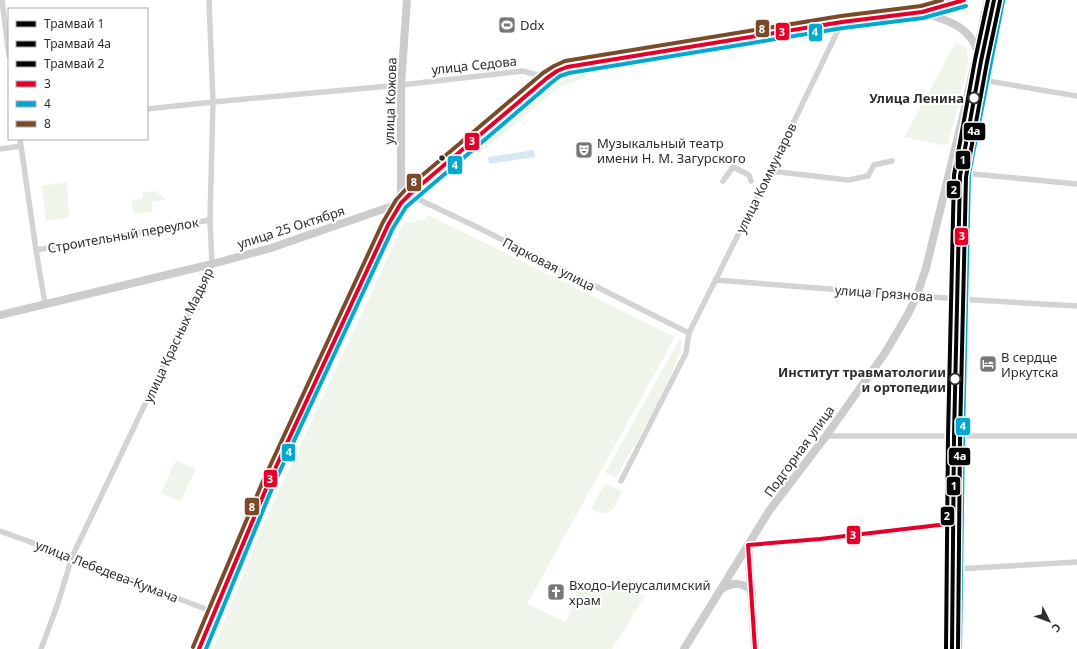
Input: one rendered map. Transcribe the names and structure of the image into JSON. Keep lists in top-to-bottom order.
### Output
{
  "streets": {
    "main road": ["улица Кожова", "улица 25 Октября", "Подгорная улица"],
    "street": [
      "улица Седова",
      "улица Коммунаров",
      "Строительный переулок",
      "Парковая улица",
      "улица Грязнова",
      "улица Красных Мадьяр",
      "улица Лебедева-Кумача"
    ]
  },
  "crossings": [
    ["улица Седова", "улица Кожова"],
    ["улица Седова", "улица 25 Октября"],
    ["улица Седова", "улица Красных Мадьяр"],
    ["улица Кожова", "улица 25 Октября"],
    ["улица Коммунаров", "Парковая улица"],
    ["улица Коммунаров", "улица Грязнова"],
    ["улица 25 Октября", "Парковая улица"],
    ["улица 25 Октября", "улица Красных Мадьяр"],
    ["Строительный переулок", "улица Красных Мадьяр"],
    ["улица Грязнова", "Подгорная улица"],
    ["улица Красных Мадьяр", "улица Лебедева-Кумача"]
  ],
  "places": {
    "sports": ["Ddx"],
    "other": ["Улица Ленина", "Институт травматологии и ортопедии"],
    "theatre": ["Музыкальный театр имени Н. М. Загурского"],
    "hotel": ["В сердце Иркутска"],
    "church": ["Входо-Иерусалимский храм"]
  },
  "lines": [
    "tram line 1",
    "tram line 2",
    "transit line 3",
    "transit line 8",
    "tram line 4a",
    "transit line 4"
  ],
  "legend": [
    "Трамвай 1",
    "Трамвай 4a",
    "Трамвай 2",
    "3",
    "4",
    "8"
  ],
  "north": "bottom right"
}
